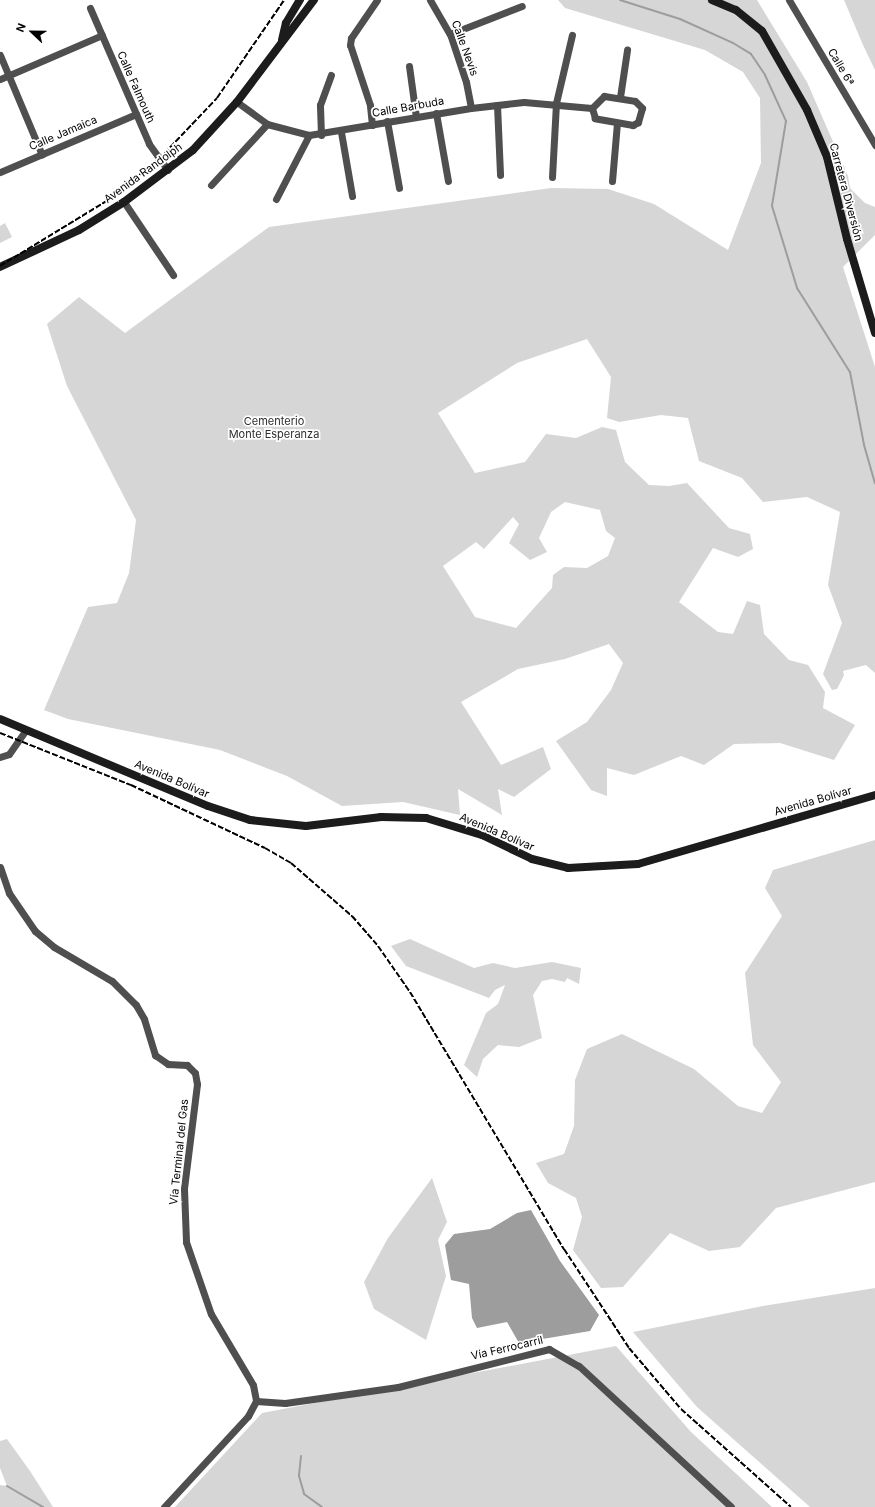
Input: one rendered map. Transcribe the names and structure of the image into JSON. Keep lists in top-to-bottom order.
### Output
{
  "streets": {
    "main road": ["Avenida Randolph", "Carretera Diversión", "Avenida Bolívar"],
    "street": [
      "Calle Nevis",
      "Calle 6ª",
      "Calle Falmouth",
      "Calle Barbuda",
      "Calle Jamaica",
      "Vía Terminal del Gas",
      "Vía Ferrocarril"
    ]
  },
  "crossings": [
    ["Calle Nevis", "Calle Barbuda"],
    ["Calle Falmouth", "Calle Jamaica"],
    ["Calle Falmouth", "Avenida Randolph"],
    ["Calle Barbuda", "Avenida Randolph"],
    ["Vía Terminal del Gas", "Vía Ferrocarril"]
  ],
  "parks": ["Cementerio Monte Esperanza"],
  "north": "left"
}
